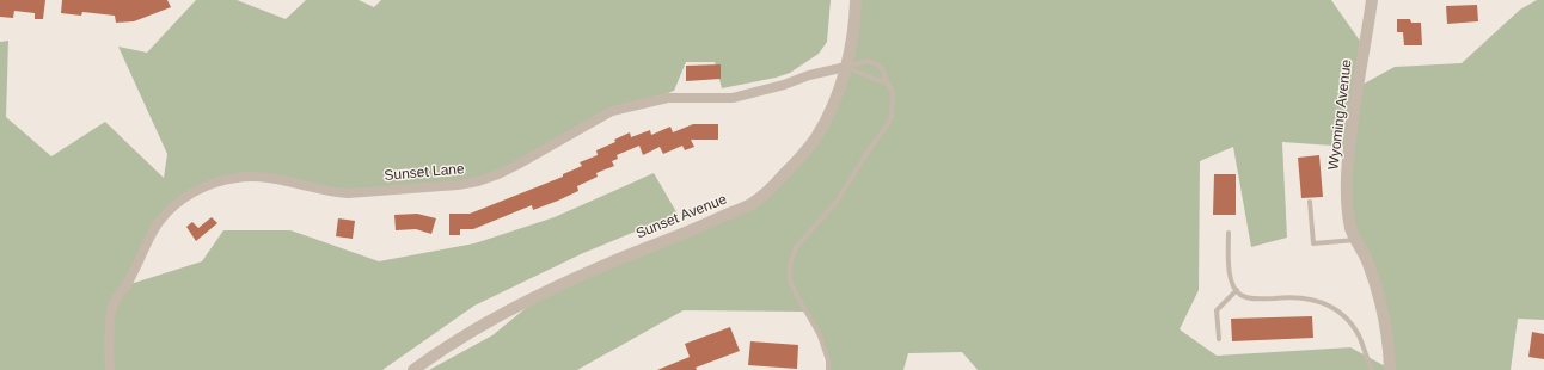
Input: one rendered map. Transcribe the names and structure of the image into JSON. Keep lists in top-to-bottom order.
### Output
{
  "streets": {
    "street": ["Wyoming Avenue", "Sunset Lane", "Sunset Avenue"]
  },
  "crossings": [
    ["Sunset Lane", "Sunset Avenue"]
  ]
}
